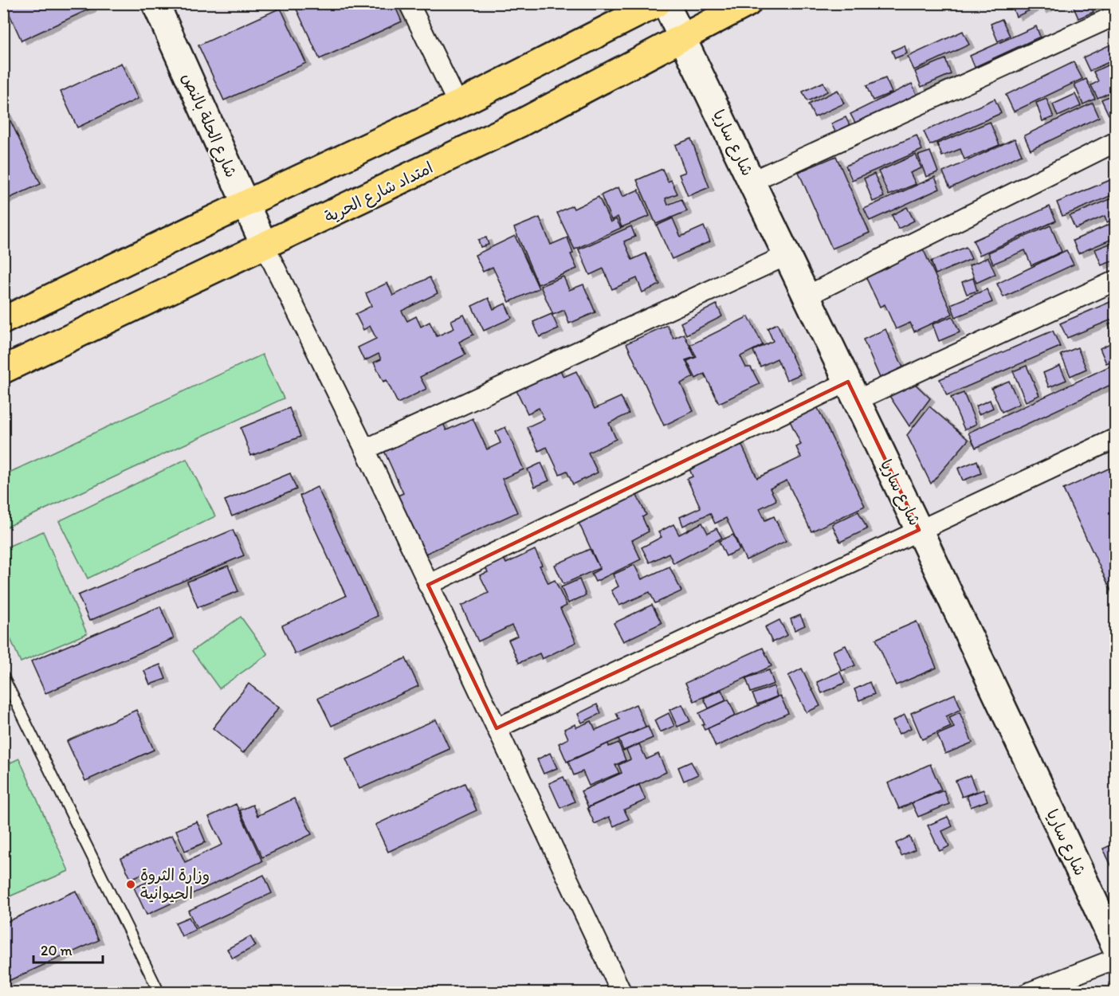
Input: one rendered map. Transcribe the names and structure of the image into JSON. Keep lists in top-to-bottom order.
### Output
{
  "streets": {
    "main road": ["امتداد شارع الحرية"],
    "street": ["شارع الحلة بالنص", "شارع ساريا"]
  },
  "crossings": [
    ["شارع الحلة بالنص", "امتداد شارع الحرية"],
    ["شارع ساريا", "امتداد شارع الحرية"]
  ],
  "places": ["وزارة الثروة الحيوانية"],
  "scale_bar": "20 m"
}
